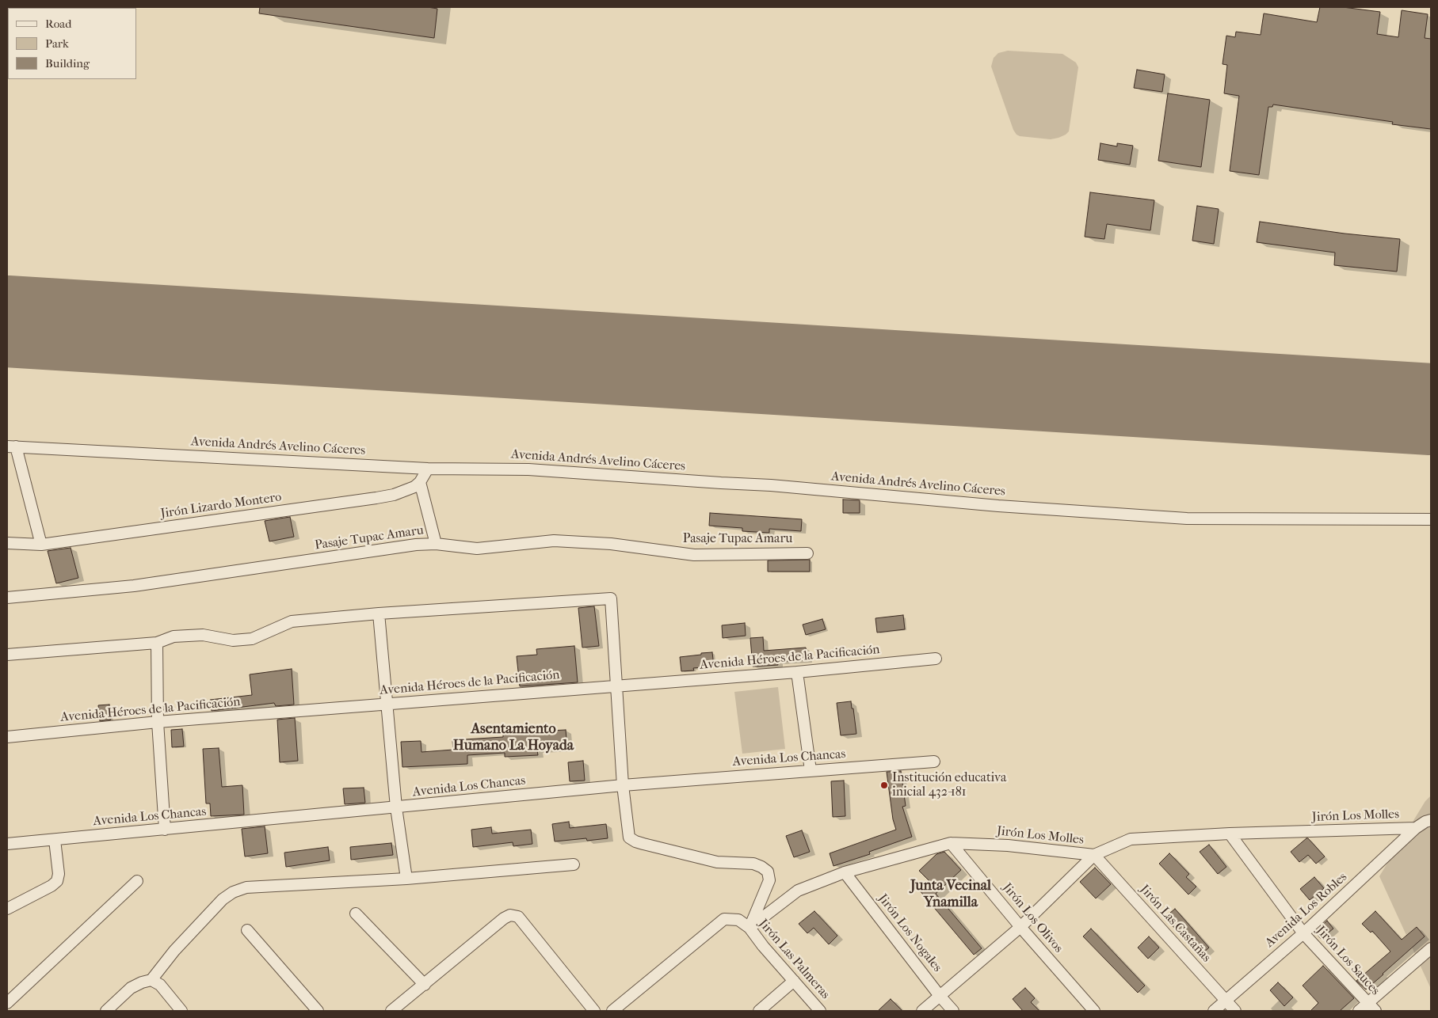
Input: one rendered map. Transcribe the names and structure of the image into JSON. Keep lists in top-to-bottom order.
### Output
{
  "streets": {
    "street": [
      "Avenida Andrés Avelino Cáceres",
      "Jirón Lizardo Montero",
      "Pasaje Tupac Amaru",
      "Avenida Héroes de la Pacificación",
      "Avenida Los Chancas",
      "Jirón Los Molles",
      "Avenida Los Robles",
      "Jirón Los Olivos",
      "Jirón Las Castañas",
      "Jirón Los Nogales",
      "Jirón Las Palmeras",
      "Jirón Los Sauces"
    ]
  },
  "crossings": [
    ["Jirón Los Molles", "Avenida Los Robles"],
    ["Jirón Los Molles", "Jirón Los Olivos"],
    ["Jirón Los Molles", "Jirón Las Castañas"],
    ["Jirón Los Molles", "Jirón Los Nogales"],
    ["Jirón Los Molles", "Jirón Las Palmeras"],
    ["Jirón Los Molles", "Jirón Los Sauces"],
    ["Avenida Los Robles", "Jirón Las Castañas"],
    ["Avenida Los Robles", "Jirón Los Sauces"]
  ],
  "districts": ["Asentamiento Humano La Hoyada", "Junta Vecinal Ynamilla"],
  "places": ["Institución educativa inicial 432-181"],
  "legend": ["Road", "Park", "Building"]
}
